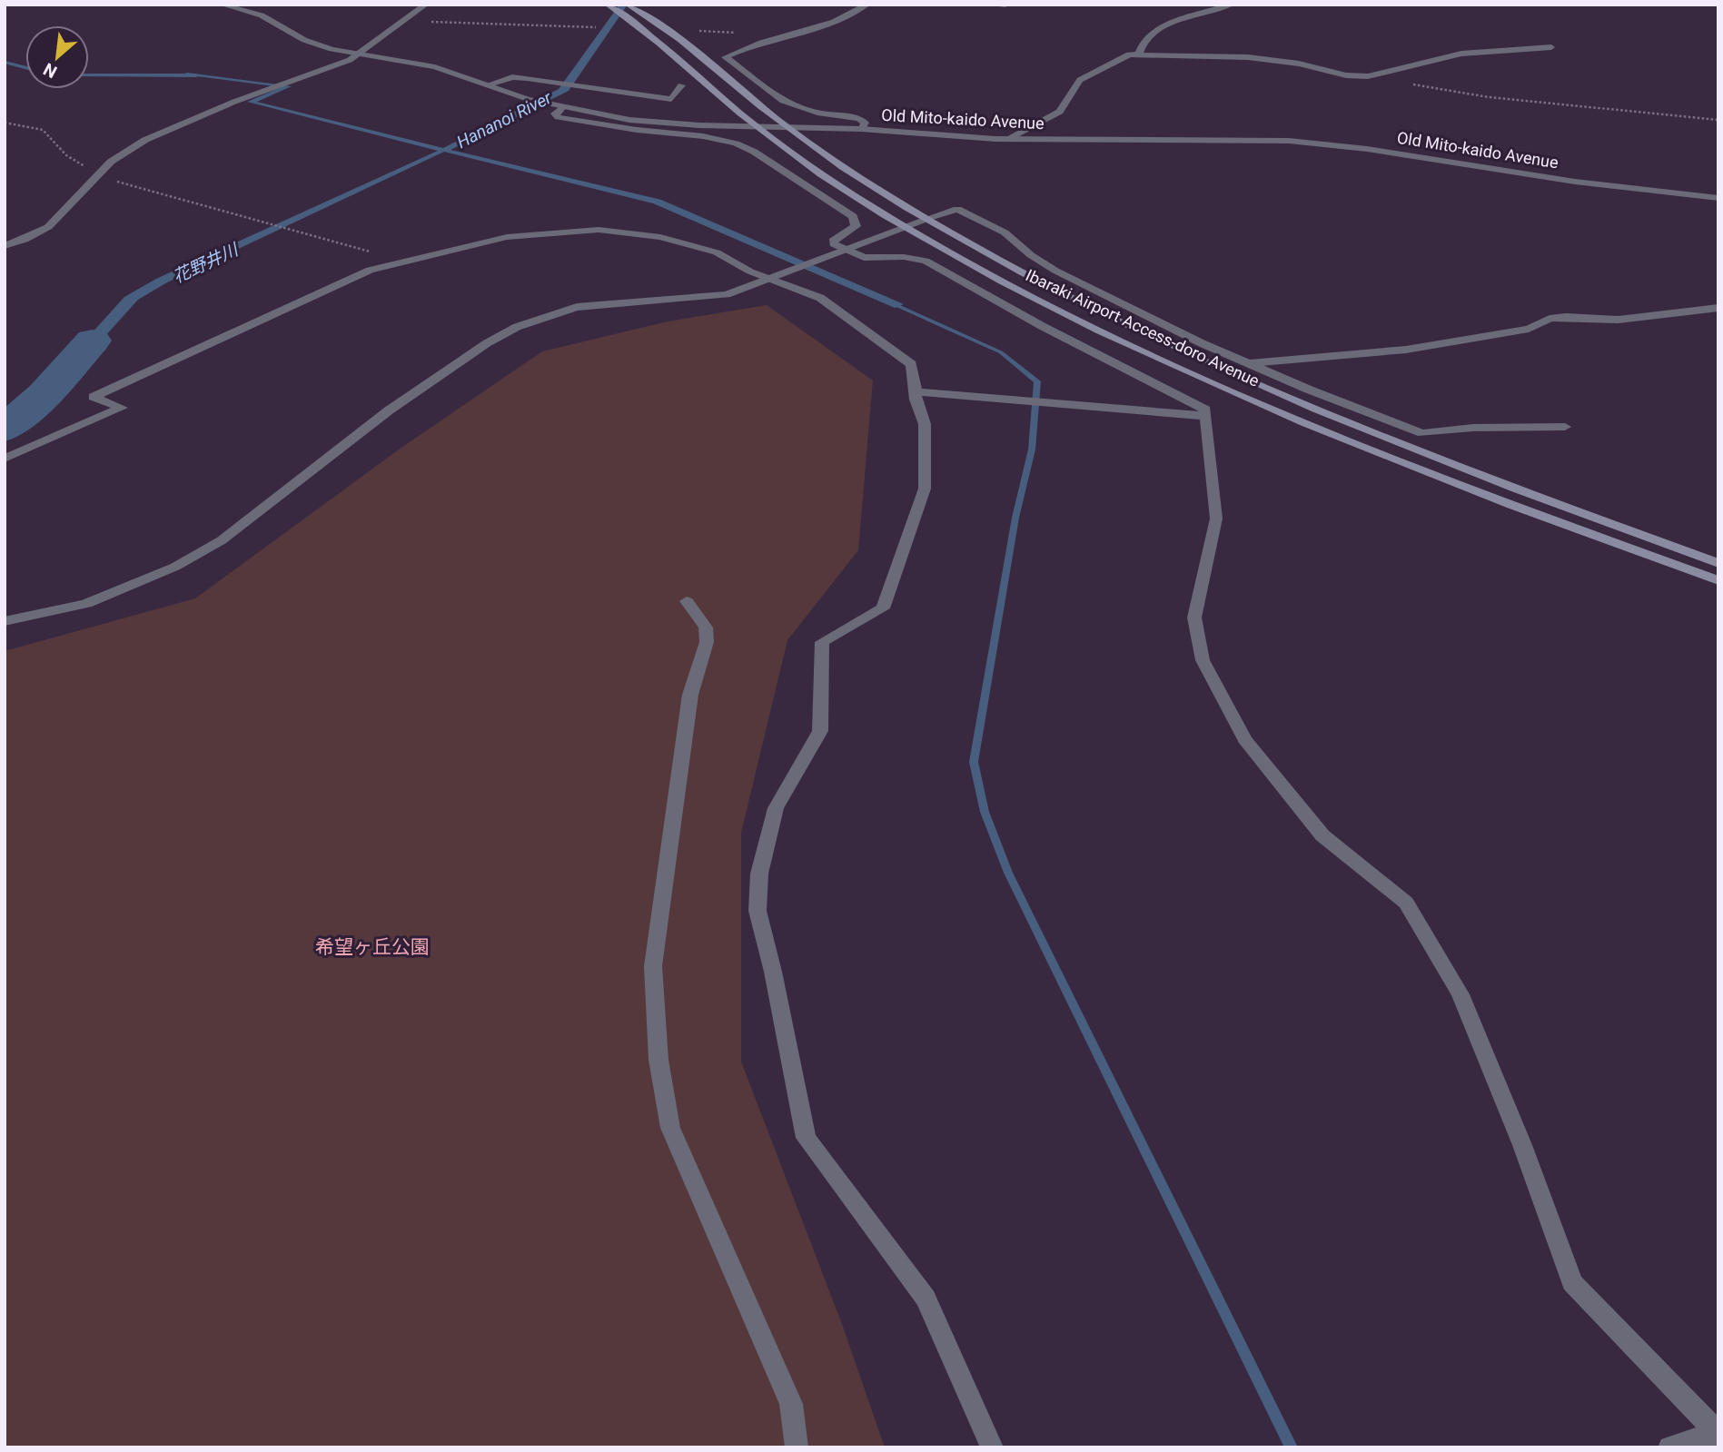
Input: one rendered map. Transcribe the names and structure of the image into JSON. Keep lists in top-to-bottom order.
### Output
{
  "streets": {
    "main road": ["Ibaraki Airport Access-doro Avenue"],
    "street": ["Old Mito-kaido Avenue"]
  },
  "crossings": [
    ["Old Mito-kaido Avenue", "Ibaraki Airport Access-doro Avenue"]
  ],
  "water": ["Hananoi River", "花野井川"],
  "parks": ["希望ヶ丘公園"],
  "north": "bottom left"
}
